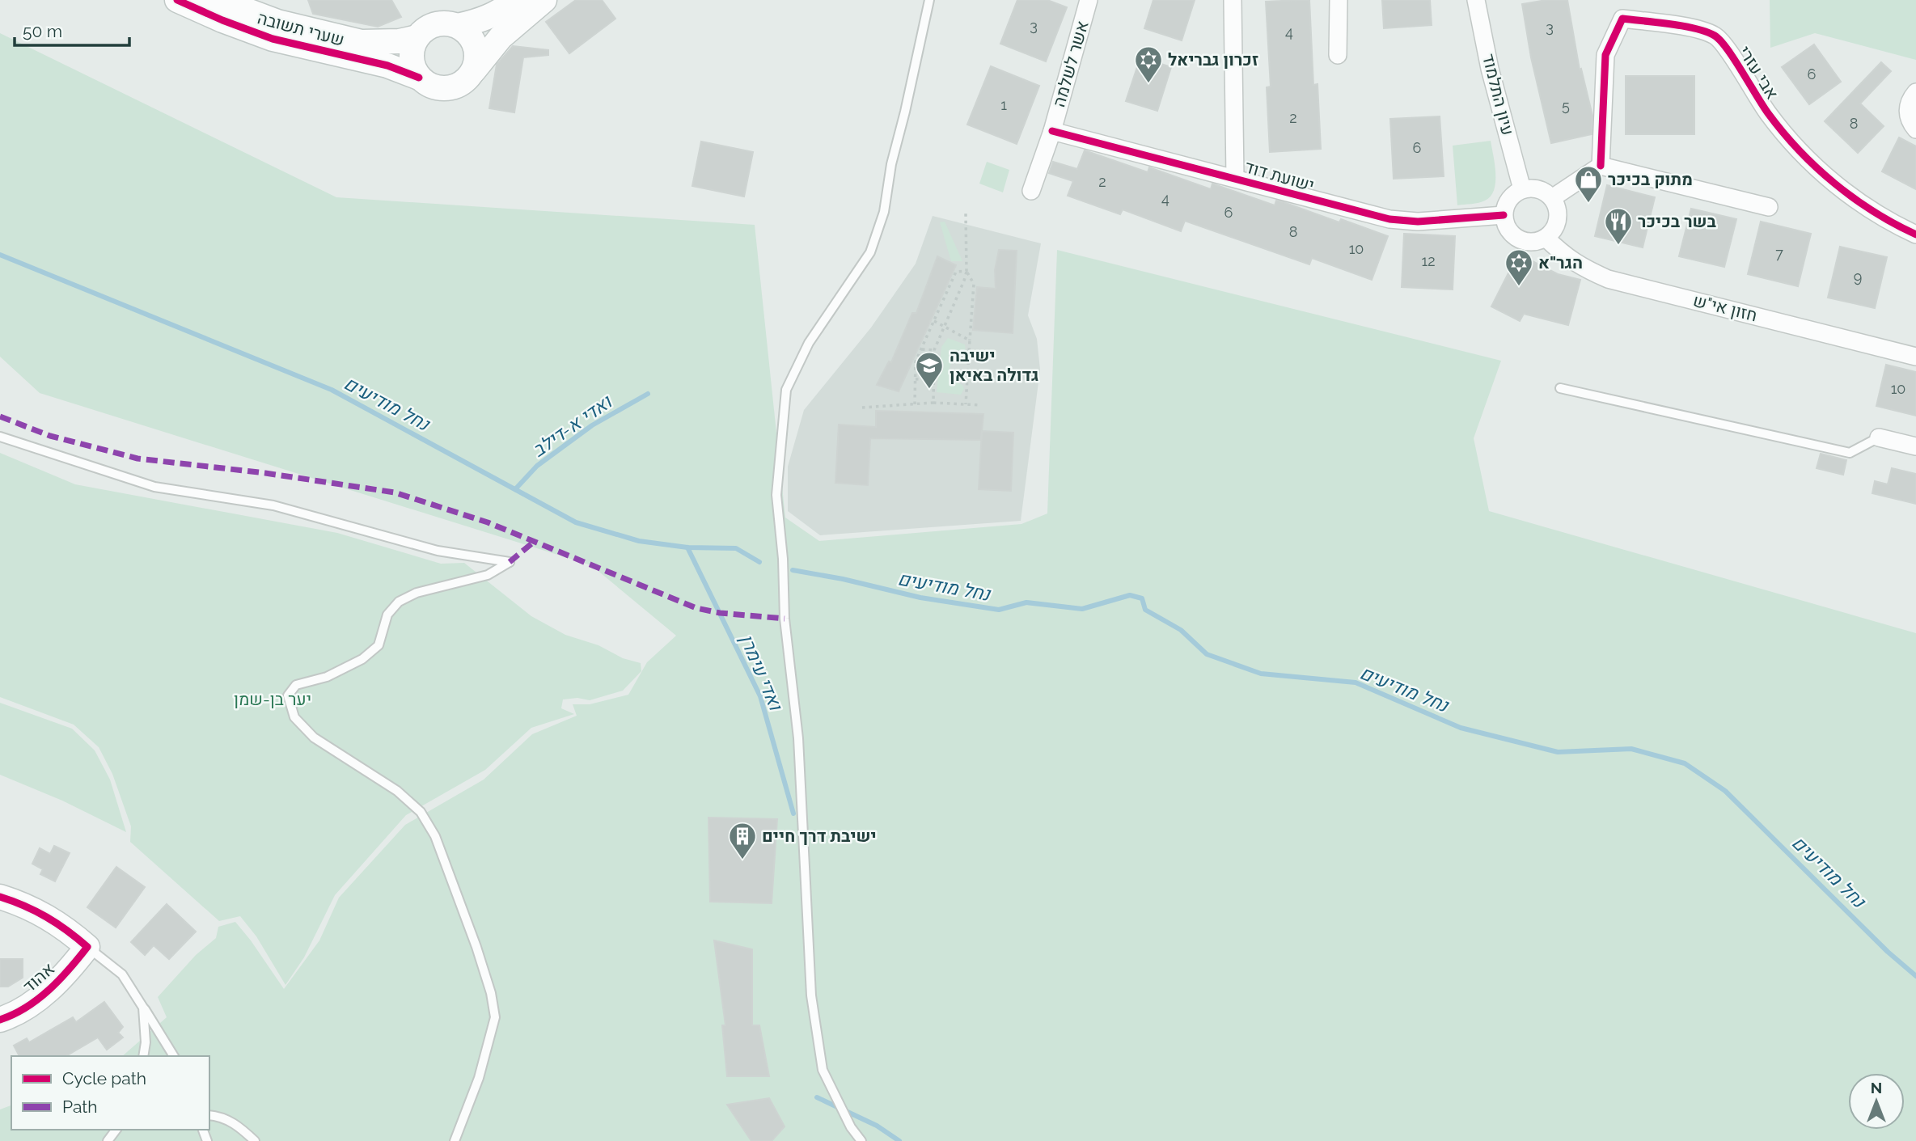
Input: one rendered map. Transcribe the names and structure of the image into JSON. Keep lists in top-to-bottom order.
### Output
{
  "streets": {
    "street": [
      "שערי תשובה",
      "אשר לשלמה",
      "אבי עזרי",
      "עיון התלמוד",
      "ישועת דוד",
      "חזון אי\"ש",
      "אהוד"
    ]
  },
  "crossings": [
    ["אשר לשלמה", "ישועת דוד"],
    ["עיון התלמוד", "ישועת דוד"],
    ["עיון התלמוד", "חזון אי\"ש"],
    ["ישועת דוד", "חזון אי\"ש"]
  ],
  "water": ["נחל מודיעים", "ואדי א-דילב", "ואדי עימרן"],
  "parks": ["יער בן-שמן"],
  "places": {
    "synagogue": ["זכרון גבריאל", "הגר\"א"],
    "shop": ["מתוק בכיכר"],
    "restaurant": ["בשר בכיכר"],
    "school or university": ["ישיבה גדולה באיאן"],
    "building": ["ישיבת דרך חיים"]
  },
  "house_numbers": [
    "3",
    "3",
    "4",
    "6",
    "1",
    "5",
    "2",
    "8",
    "6",
    "2",
    "4",
    "6",
    "8",
    "10",
    "7",
    "12",
    "9",
    "10"
  ],
  "legend": ["Cycle path", "Path"],
  "scale_bar": "50 m",
  "north": "top"
}
